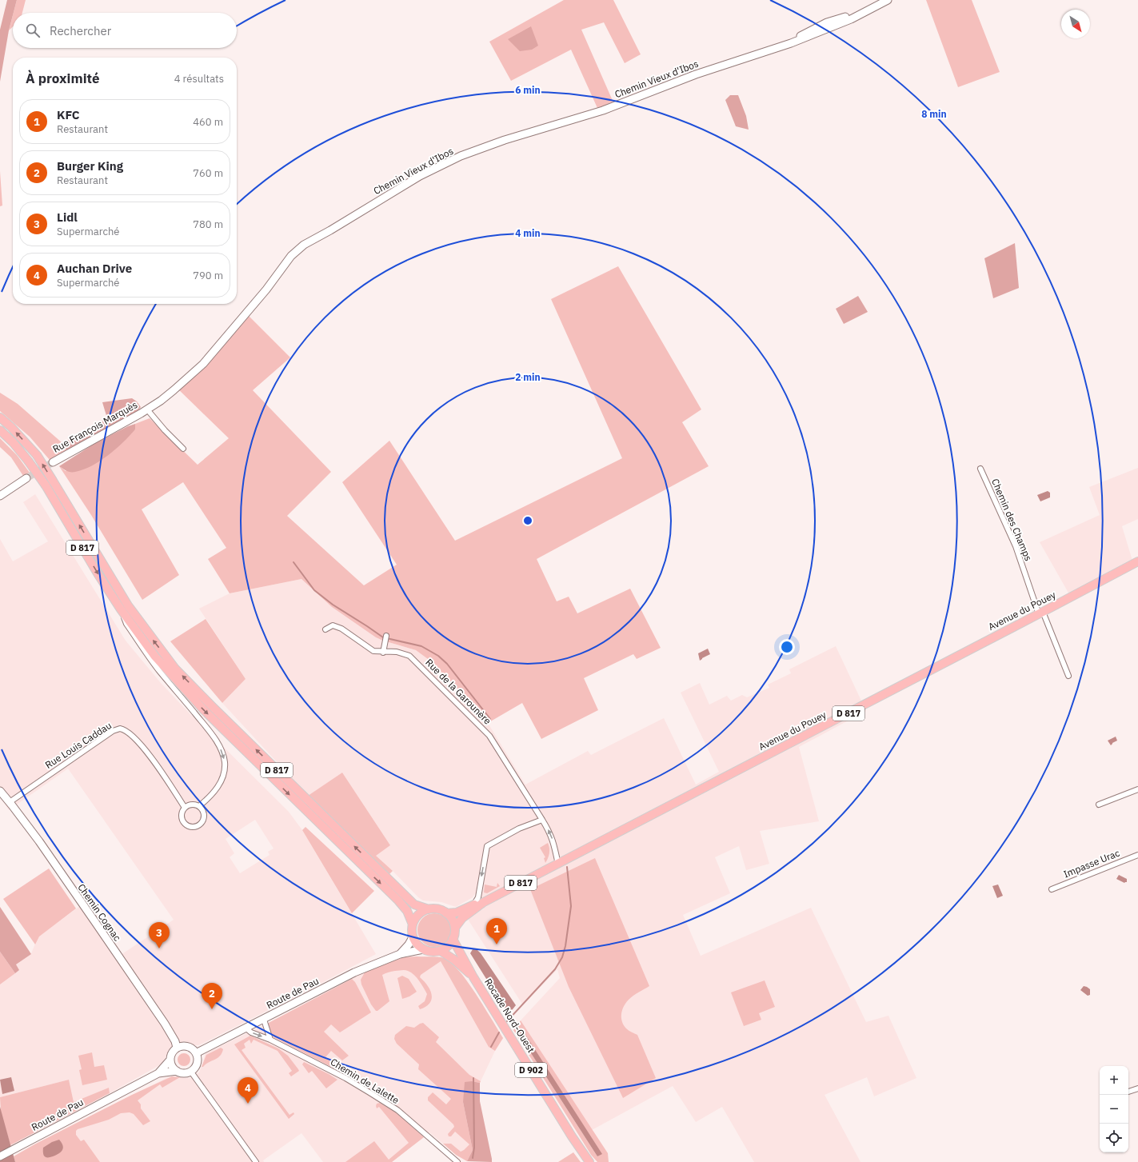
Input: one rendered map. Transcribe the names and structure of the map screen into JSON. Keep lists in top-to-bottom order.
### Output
{
  "streets": {
    "main road": [
      "D 817",
      "Avenue du Pouey",
      "Route de Pau",
      "Rocade Nord-Ouest",
      "D 902"
    ],
    "street": [
      "Chemin Vieux d'Ibos",
      "Rue François Marquès",
      "Chemin des Champs",
      "Rue de la Garounère",
      "Rue Louis Caddau",
      "Impasse Urac",
      "Chemin Cognac",
      "Chemin de Lalette"
    ]
  },
  "crossings": [
    ["Chemin Vieux d'Ibos", "Rue François Marquès"],
    ["Chemin des Champs", "Avenue du Pouey"],
    ["D 817", "Avenue du Pouey"],
    ["D 817", "Rue de la Garounère"],
    ["D 817", "Route de Pau"],
    ["D 817", "Rocade Nord-Ouest"],
    ["Avenue du Pouey", "Rue de la Garounère"],
    ["Rue Louis Caddau", "Chemin Cognac"],
    ["Chemin Cognac", "Route de Pau"],
    ["Route de Pau", "Rocade Nord-Ouest"],
    ["Route de Pau", "Chemin de Lalette"]
  ],
  "north": "bottom right",
  "page": {
    "search": "Rechercher",
    "heading": ["À proximité", "4 résultats"],
    "list": [
      {
        "mark": "1",
        "name": "KFC",
        "note": "Restaurant",
        "value": "460 m"
      },
      {
        "mark": "2",
        "name": "Burger King",
        "note": "Restaurant",
        "value": "760 m"
      },
      {
        "mark": "3",
        "name": "Lidl",
        "note": "Supermarché",
        "value": "780 m"
      },
      {
        "mark": "4",
        "name": "Auchan Drive",
        "note": "Supermarché",
        "value": "790 m"
      }
    ],
    "pins": [
      "1",
      "3",
      "2",
      "4"
    ],
    "map_buttons": ["+", "−"]
  },
  "rings": [
    "6 min",
    "8 min",
    "4 min",
    "2 min"
  ]
}
